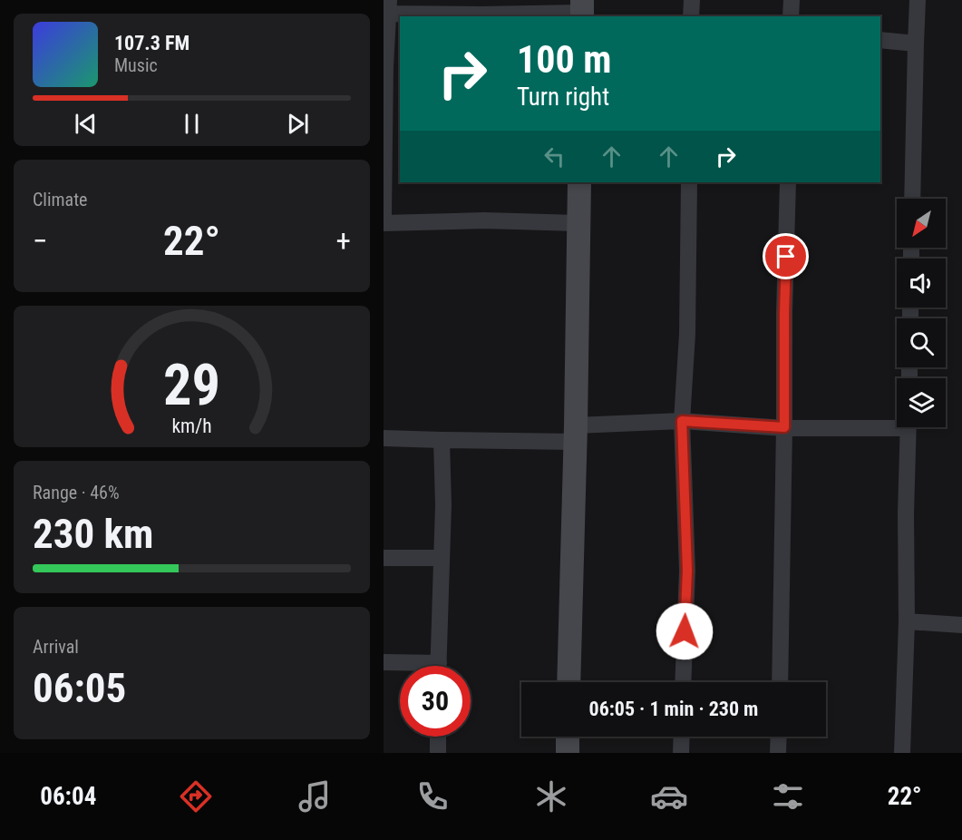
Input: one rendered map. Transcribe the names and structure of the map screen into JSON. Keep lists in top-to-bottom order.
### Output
{
  "north": "bottom left",
  "page": {
    "turn": ["100 m", "Turn right"],
    "song": ["107.3 FM", "Music"],
    "tile": [
      "Climate",
      ["Range · 46%", "230 km"],
      ["Arrival", "06:05"]
    ],
    "heat": ["−", "22°", "+"],
    "limit": "30",
    "trip": "06:05 · 1 min · 230 m",
    "tabs": ["06:04", "22°"],
    "gauge": ["29", "km/h"]
  }
}
